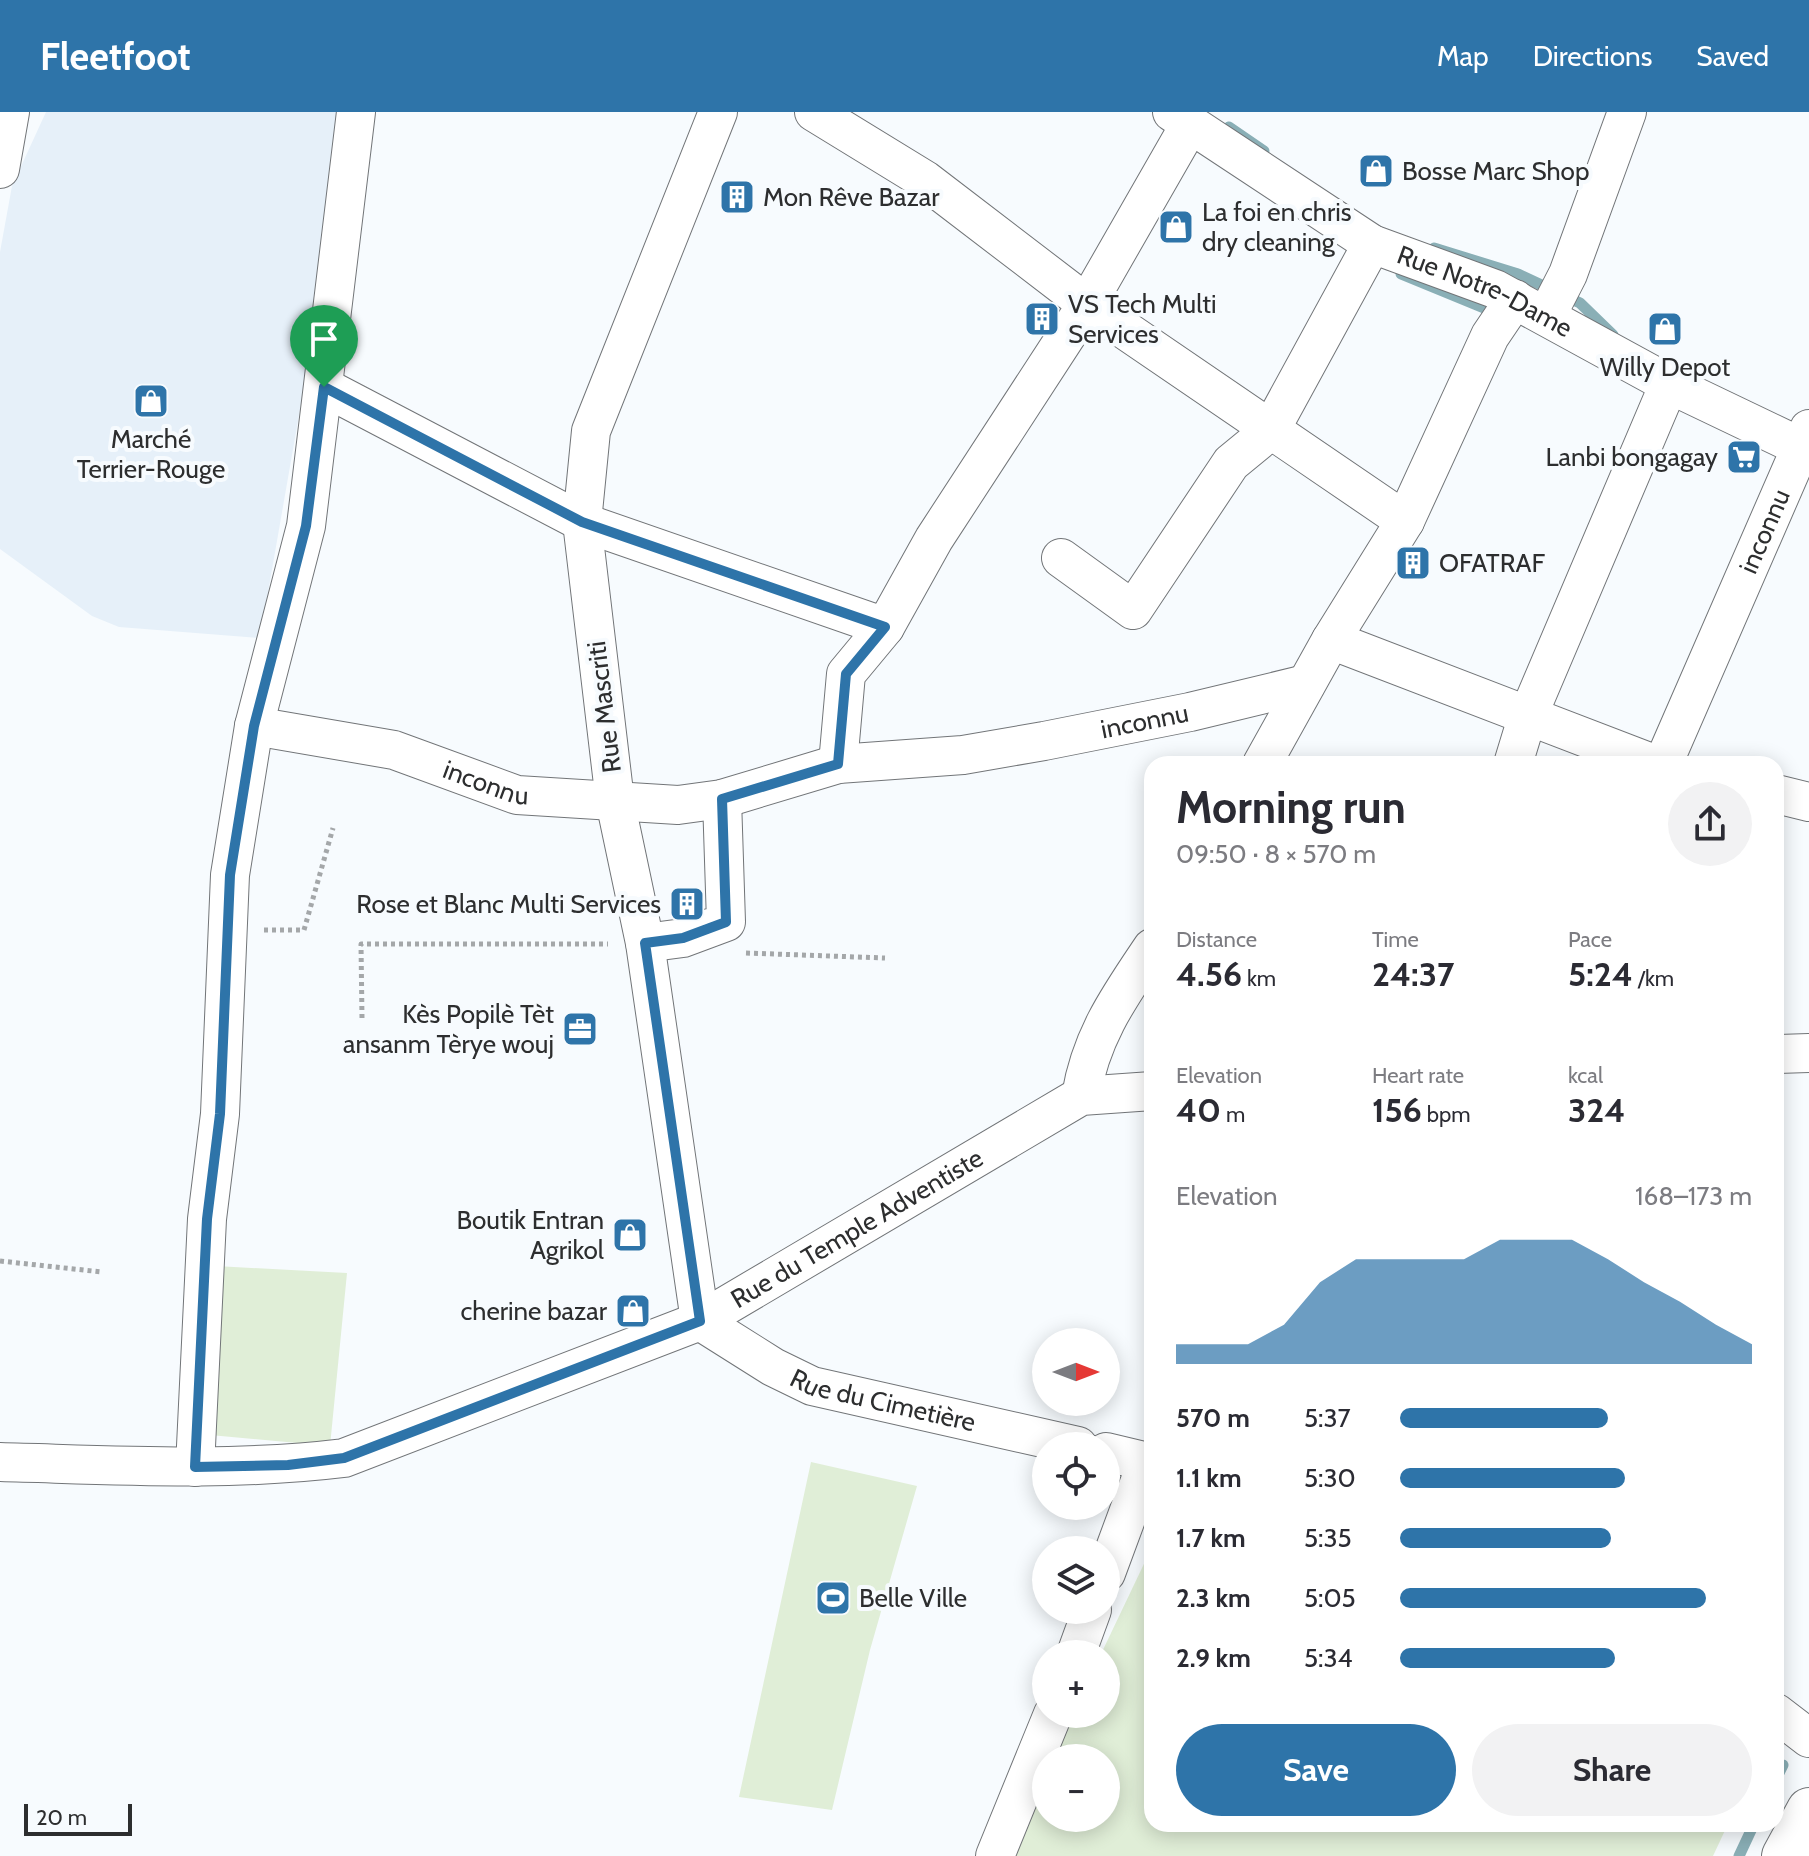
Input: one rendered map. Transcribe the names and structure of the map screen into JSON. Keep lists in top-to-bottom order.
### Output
{
  "streets": {
    "street": [
      "Rue Notre-Dame",
      "inconnu",
      "Rue Mascriti",
      "Rue du Temple Adventiste",
      "Rue du Cimetière"
    ]
  },
  "crossings": [
    ["Rue Notre-Dame", "inconnu"],
    ["inconnu", "Rue Mascriti"],
    ["Rue Mascriti", "Rue du Temple Adventiste"],
    ["Rue Mascriti", "Rue du Cimetière"],
    ["Rue du Temple Adventiste", "Rue du Cimetière"]
  ],
  "places": {
    "shop": [
      "Bosse Marc Shop",
      "La foi en chris dry cleaning",
      "Willy Depot",
      "Marché Terrier-Rouge",
      "Boutik Entran Agrikol",
      "cherine bazar"
    ],
    "building": [
      "Mon Rêve Bazar",
      "VS Tech Multi Services",
      "OFATRAF",
      "Rose et Blanc Multi Services"
    ],
    "supermarket": ["Lanbi bongagay"],
    "office": ["Kès Popilè Tèt ansanm Tèrye wouj"],
    "sports": ["Belle Ville"]
  },
  "scale_bar": "20 m",
  "north": "right",
  "page": {
    "header": "Fleetfoot",
    "nav": ["Map", "Directions", "Saved"],
    "heading": ["Morning run", "09:50 · 8 × 570 m"],
    "stats": [
      ["Distance", "4.56 km"],
      ["Time", "24:37"],
      ["Pace", "5:24 /km"],
      ["Elevation", "40 m"],
      ["Heart rate", "156 bpm"],
      ["kcal", "324"]
    ],
    "chart": ["Elevation", "168–173 m"],
    "map_buttons": ["+", "−"],
    "list": [
      {
        "name": "570 m",
        "note": "5:37"
      },
      {
        "name": "1.1 km",
        "note": "5:30"
      },
      {
        "name": "1.7 km",
        "note": "5:35"
      },
      {
        "name": "2.3 km",
        "note": "5:05"
      },
      {
        "name": "2.9 km",
        "note": "5:34"
      }
    ],
    "buttons": ["Save", "Share"],
    "scale": "20 m"
  }
}
